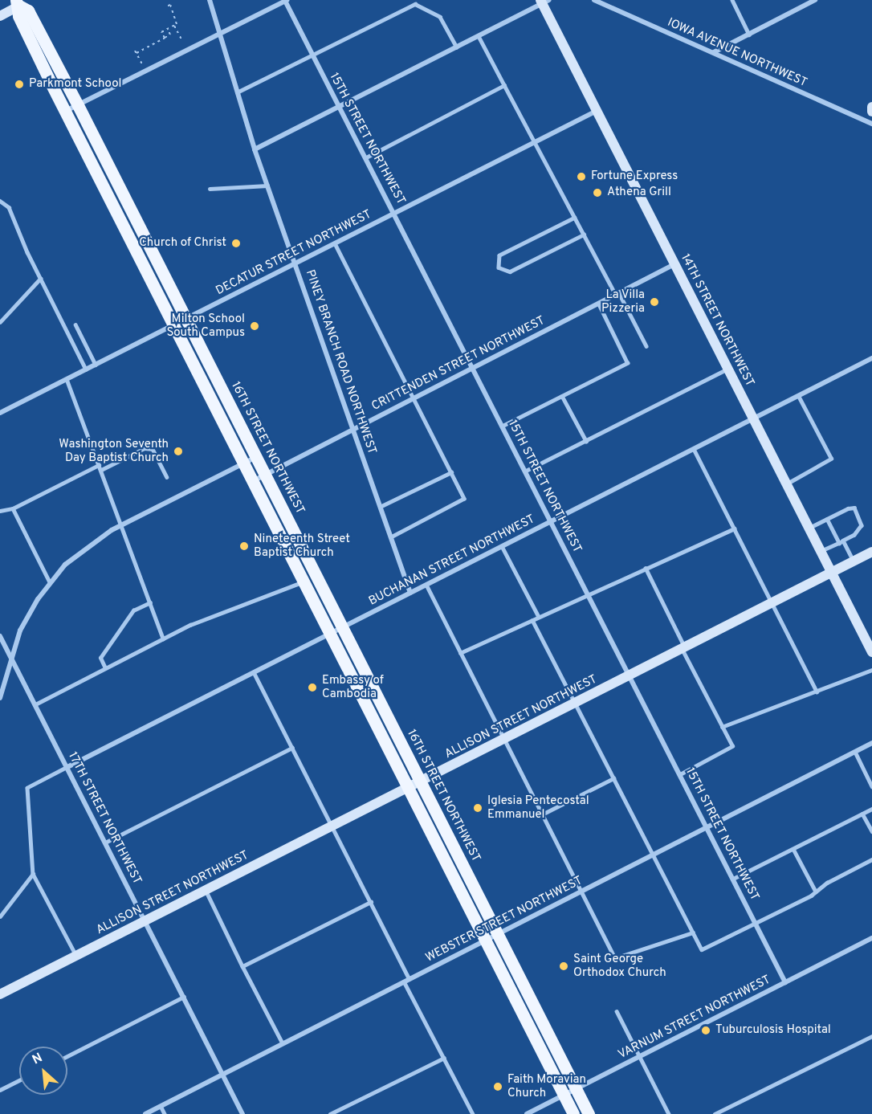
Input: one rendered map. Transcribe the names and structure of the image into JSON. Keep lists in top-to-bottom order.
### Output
{
  "streets": {
    "main road": ["16TH STREET NORTHWEST"],
    "street": [
      "IOWA AVENUE NORTHWEST",
      "15TH STREET NORTHWEST",
      "DECATUR STREET NORTHWEST",
      "14TH STREET NORTHWEST",
      "PINEY BRANCH ROAD NORTHWEST",
      "CRITTENDEN STREET NORTHWEST",
      "BUCHANAN STREET NORTHWEST",
      "ALLISON STREET NORTHWEST",
      "17TH STREET NORTHWEST",
      "WEBSTER STREET NORTHWEST",
      "VARNUM STREET NORTHWEST"
    ]
  },
  "crossings": [
    ["15TH STREET NORTHWEST", "DECATUR STREET NORTHWEST"],
    ["15TH STREET NORTHWEST", "CRITTENDEN STREET NORTHWEST"],
    ["15TH STREET NORTHWEST", "BUCHANAN STREET NORTHWEST"],
    ["15TH STREET NORTHWEST", "ALLISON STREET NORTHWEST"],
    ["15TH STREET NORTHWEST", "WEBSTER STREET NORTHWEST"],
    ["15TH STREET NORTHWEST", "VARNUM STREET NORTHWEST"],
    ["DECATUR STREET NORTHWEST", "14TH STREET NORTHWEST"],
    ["DECATUR STREET NORTHWEST", "PINEY BRANCH ROAD NORTHWEST"],
    ["DECATUR STREET NORTHWEST", "16TH STREET NORTHWEST"],
    ["14TH STREET NORTHWEST", "CRITTENDEN STREET NORTHWEST"],
    ["14TH STREET NORTHWEST", "BUCHANAN STREET NORTHWEST"],
    ["14TH STREET NORTHWEST", "ALLISON STREET NORTHWEST"],
    ["PINEY BRANCH ROAD NORTHWEST", "CRITTENDEN STREET NORTHWEST"],
    ["PINEY BRANCH ROAD NORTHWEST", "BUCHANAN STREET NORTHWEST"],
    ["CRITTENDEN STREET NORTHWEST", "16TH STREET NORTHWEST"],
    ["16TH STREET NORTHWEST", "BUCHANAN STREET NORTHWEST"],
    ["16TH STREET NORTHWEST", "ALLISON STREET NORTHWEST"],
    ["16TH STREET NORTHWEST", "WEBSTER STREET NORTHWEST"],
    ["16TH STREET NORTHWEST", "VARNUM STREET NORTHWEST"],
    ["BUCHANAN STREET NORTHWEST", "17TH STREET NORTHWEST"],
    ["ALLISON STREET NORTHWEST", "17TH STREET NORTHWEST"],
    ["17TH STREET NORTHWEST", "WEBSTER STREET NORTHWEST"]
  ],
  "places": [
    "Parkmont School",
    "Fortune Express",
    "Athena Grill",
    "Church of Christ",
    "La Villa Pizzeria",
    "Milton School South Campus",
    "Washington Seventh Day Baptist Church",
    "Nineteenth Street Baptist Church",
    "Embassy of Cambodia",
    "Iglesia Pentecostal Emmanuel",
    "Saint George Orthodox Church",
    "Tuburculosis Hospital",
    "Faith Moravian Church"
  ],
  "north": "top left"
}
